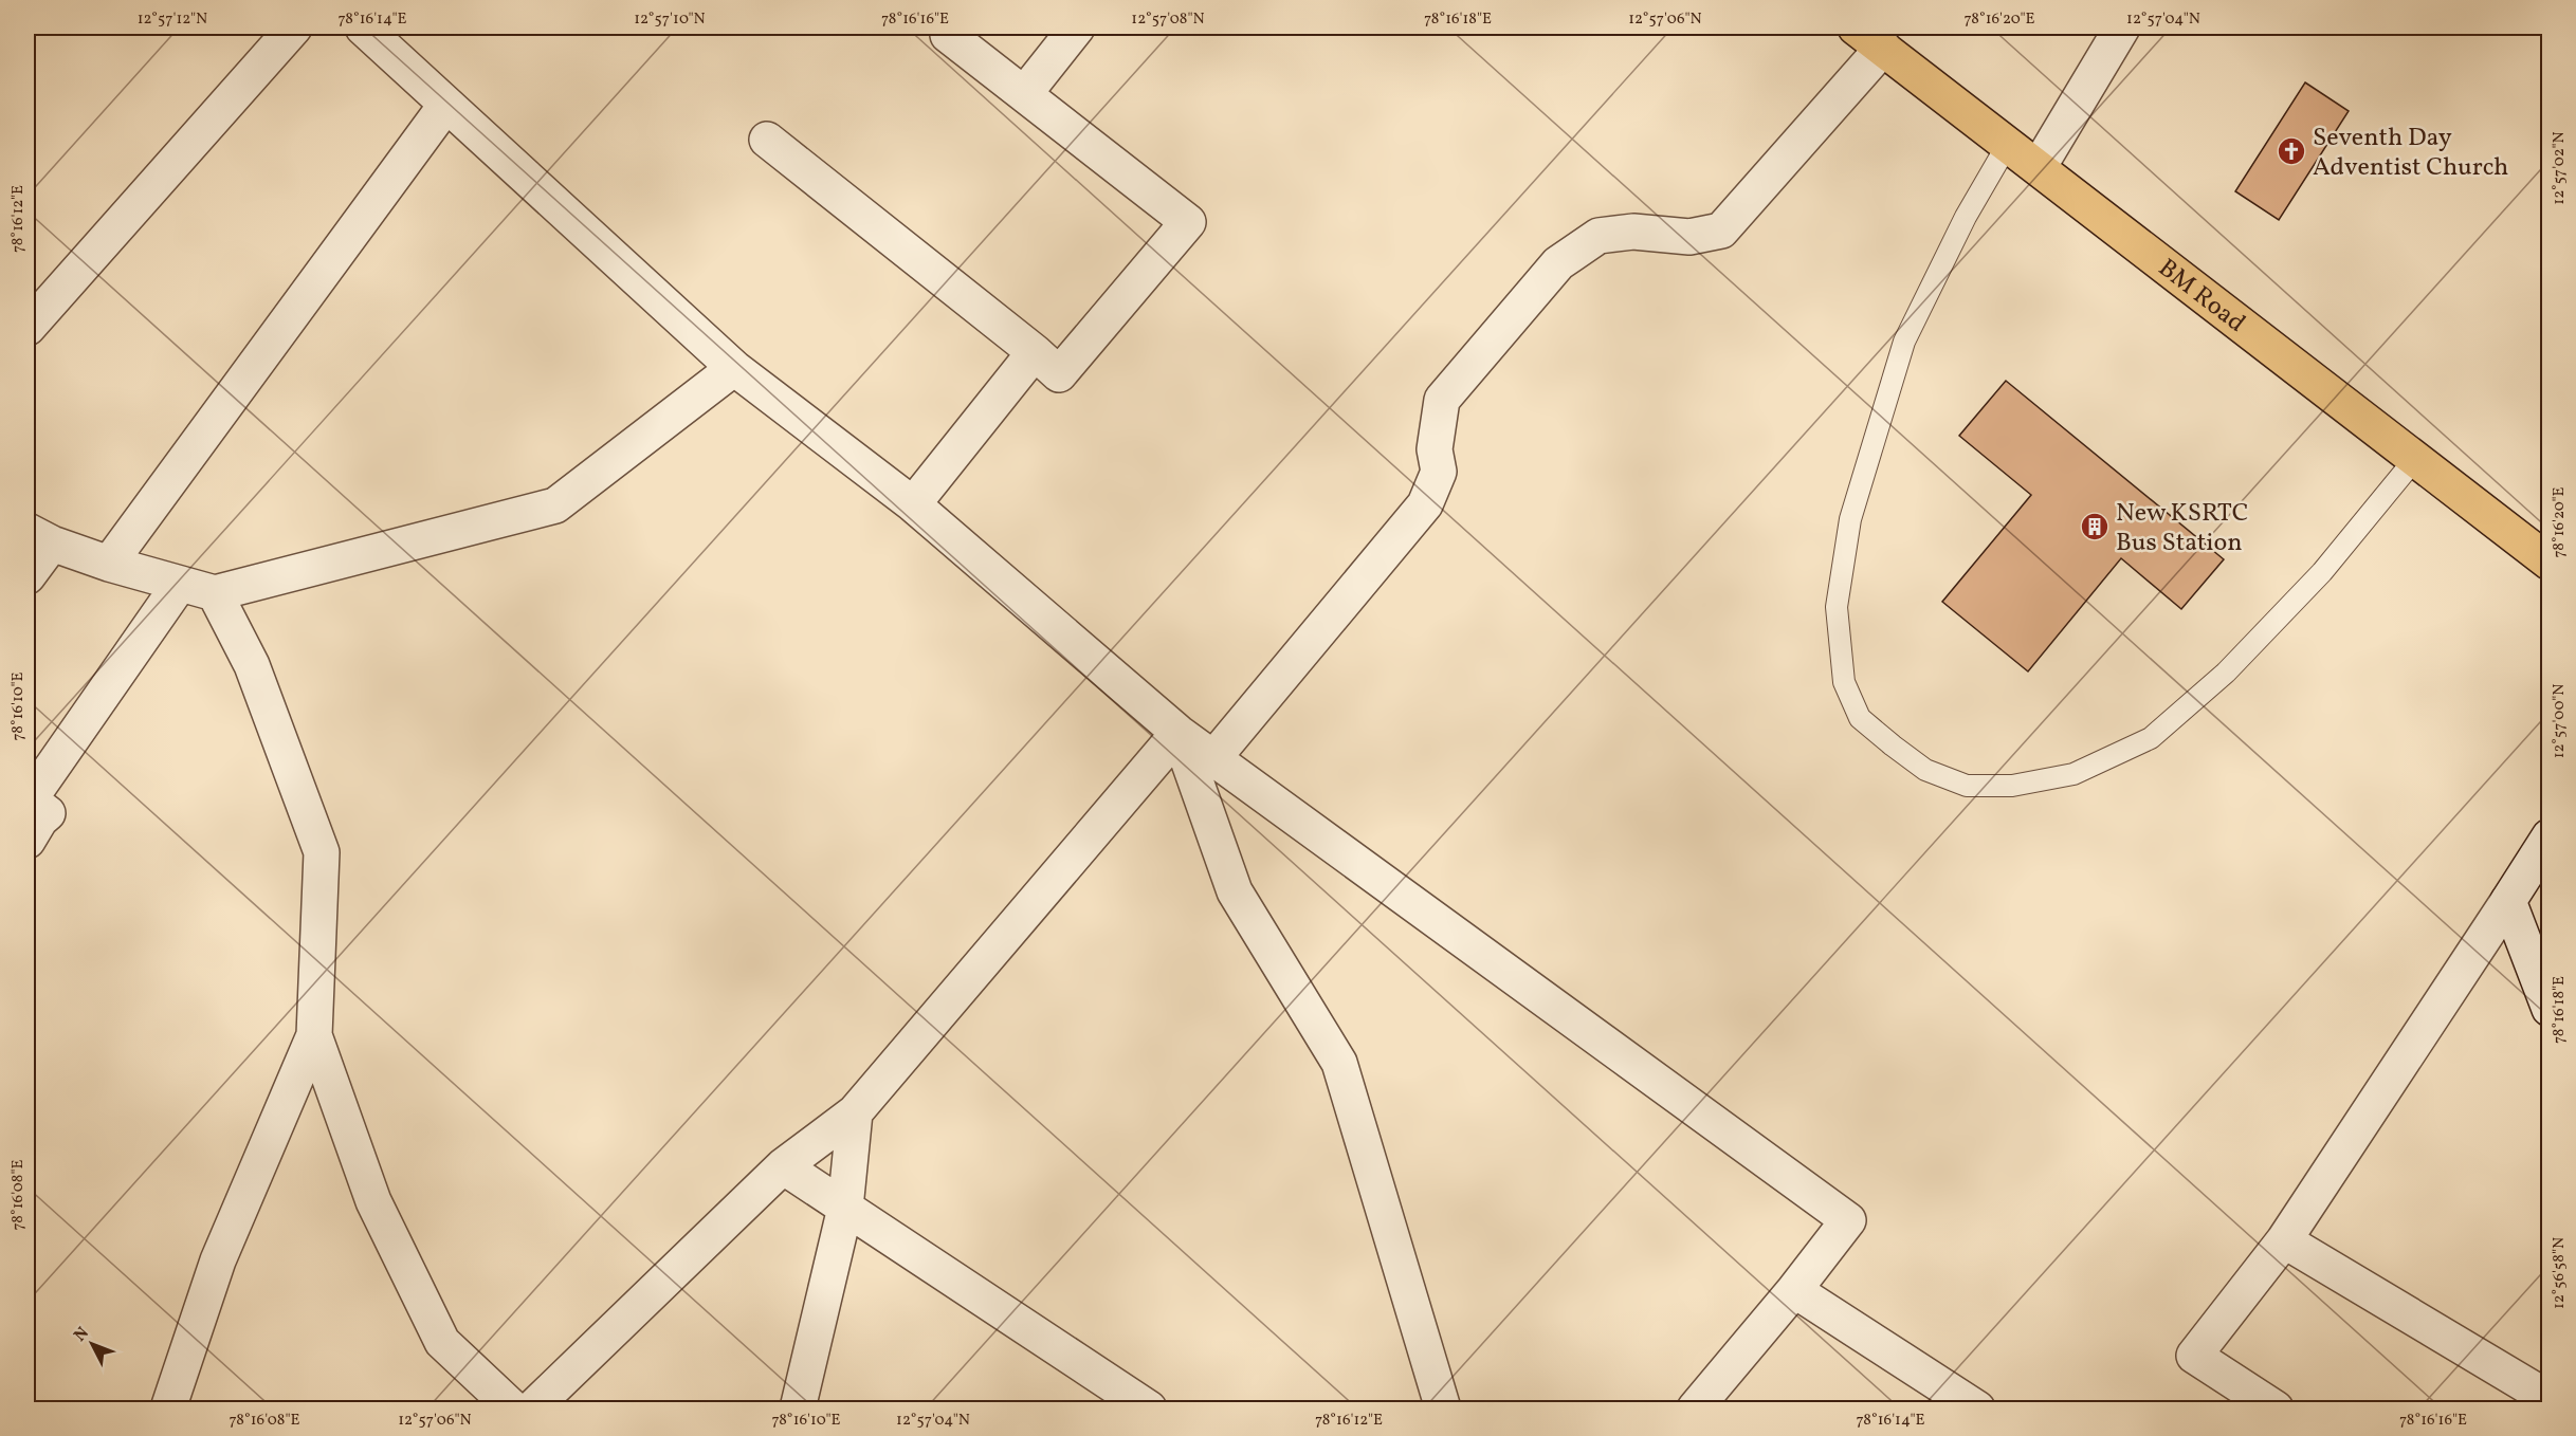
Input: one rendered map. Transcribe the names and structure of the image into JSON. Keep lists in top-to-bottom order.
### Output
{
  "streets": {
    "main road": ["BM Road"]
  },
  "places": {
    "church": ["Seventh Day Adventist Church"],
    "building": ["New KSRTC Bus Station"]
  },
  "north": "top left",
  "coordinates": [
    "12°57'12\"N",
    "78°16'14\"E",
    "12°57'10\"N",
    "78°16'16\"E",
    "12°57'08\"N",
    "78°16'18\"E",
    "12°57'06\"N",
    "78°16'20\"E",
    "12°57'04\"N",
    "12°57'02\"N",
    "78°16'12\"E",
    "78°16'10\"E",
    "12°57'00\"N",
    "78°16'08\"E",
    "12°56'58\"N"
  ]
}
